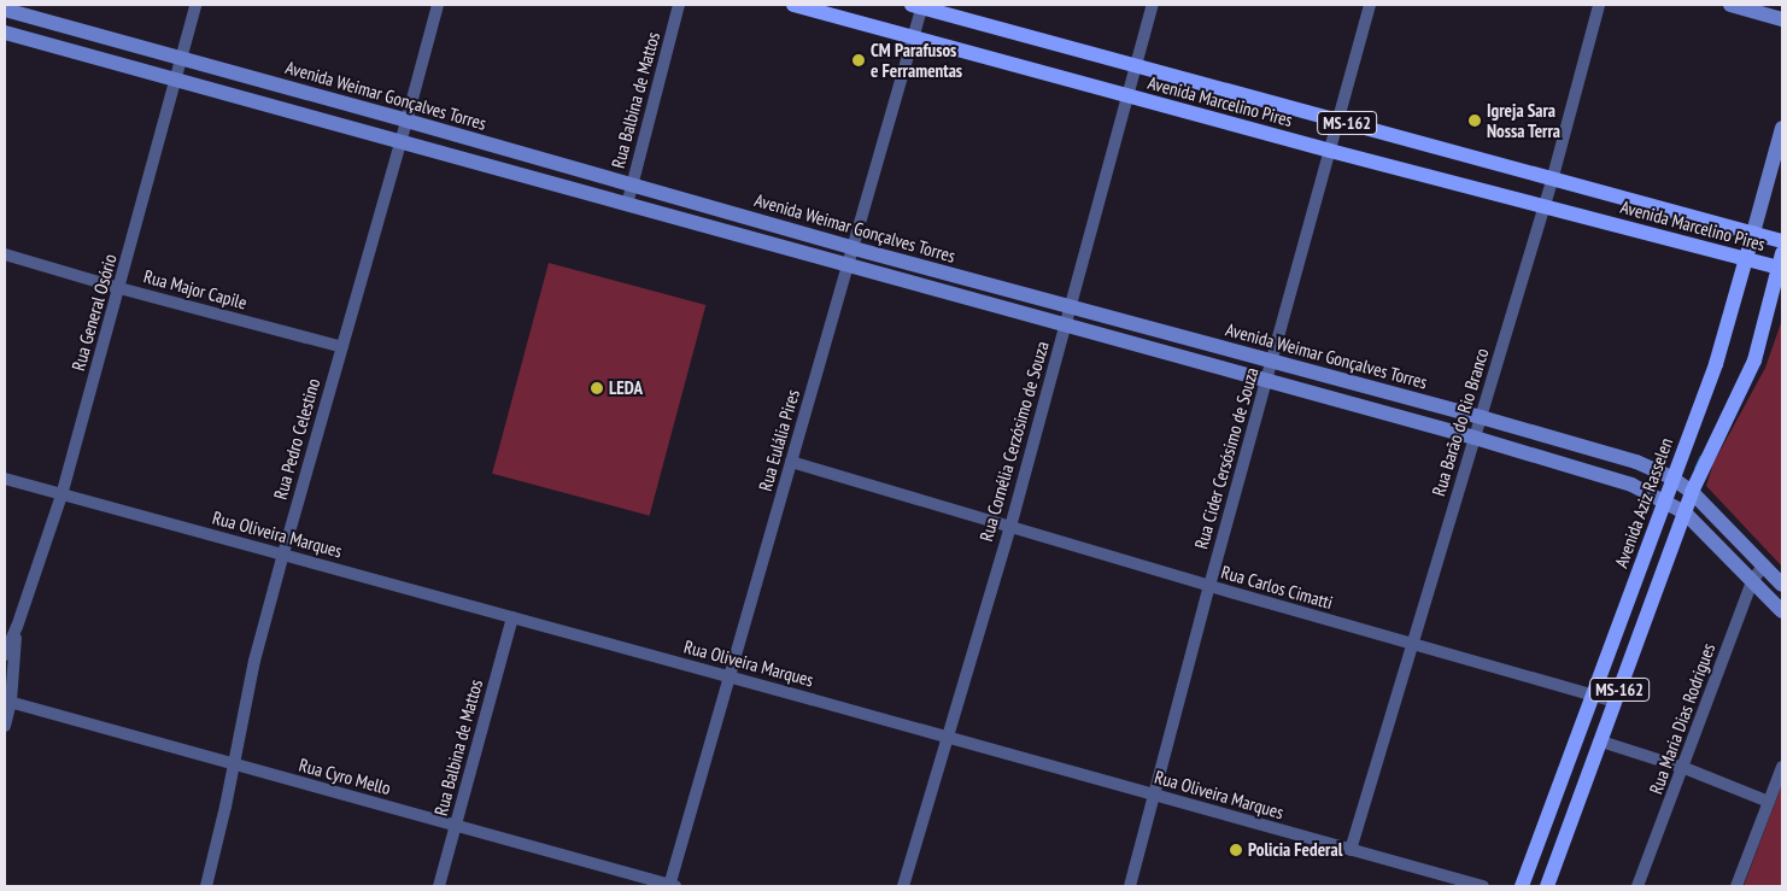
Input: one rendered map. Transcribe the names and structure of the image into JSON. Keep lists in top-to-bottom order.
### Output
{
  "streets": {
    "main road": [
      "Avenida Weimar Gonçalves Torres",
      "Avenida Marcelino Pires",
      "MS-162",
      "Avenida Aziz Rasselen"
    ],
    "street": [
      "Rua Balbina de Mattos",
      "Rua Major Capile",
      "Rua General Osório",
      "Rua Barão do Rio Branco",
      "Rua Pedro Celestino",
      "Rua Eulália Pires",
      "Rua Cornélia Cerzósimo de Souza",
      "Rua Cider Cersósimo de Souza",
      "Rua Oliveira Marques",
      "Rua Carlos Cimatti",
      "Rua Maria Dias Rodrigues",
      "Rua Cyro Mello"
    ]
  },
  "crossings": [
    ["Avenida Weimar Gonçalves Torres", "Rua Balbina de Mattos"],
    ["Avenida Weimar Gonçalves Torres", "MS-162"],
    ["Avenida Weimar Gonçalves Torres", "Rua General Osório"],
    ["Avenida Weimar Gonçalves Torres", "Rua Barão do Rio Branco"],
    ["Avenida Weimar Gonçalves Torres", "Rua Pedro Celestino"],
    ["Avenida Weimar Gonçalves Torres", "Rua Eulália Pires"],
    ["Avenida Weimar Gonçalves Torres", "Rua Cornélia Cerzósimo de Souza"],
    ["Avenida Weimar Gonçalves Torres", "Rua Cider Cersósimo de Souza"],
    ["Avenida Weimar Gonçalves Torres", "Avenida Aziz Rasselen"],
    ["Avenida Weimar Gonçalves Torres", "Rua Maria Dias Rodrigues"],
    ["Rua Balbina de Mattos", "Rua Oliveira Marques"],
    ["Rua Balbina de Mattos", "Rua Cyro Mello"],
    ["Avenida Marcelino Pires", "MS-162"],
    ["Avenida Marcelino Pires", "Rua Barão do Rio Branco"],
    ["Avenida Marcelino Pires", "Rua Eulália Pires"],
    ["Avenida Marcelino Pires", "Rua Cornélia Cerzósimo de Souza"],
    ["Avenida Marcelino Pires", "Rua Cider Cersósimo de Souza"],
    ["Avenida Marcelino Pires", "Avenida Aziz Rasselen"],
    ["MS-162", "Rua Carlos Cimatti"],
    ["Rua Major Capile", "Rua General Osório"],
    ["Rua Major Capile", "Rua Pedro Celestino"],
    ["Rua General Osório", "Rua Oliveira Marques"],
    ["Rua General Osório", "Rua Cyro Mello"],
    ["Rua Barão do Rio Branco", "Rua Oliveira Marques"],
    ["Rua Barão do Rio Branco", "Rua Carlos Cimatti"],
    ["Rua Pedro Celestino", "Rua Oliveira Marques"],
    ["Rua Pedro Celestino", "Rua Cyro Mello"],
    ["Rua Eulália Pires", "Rua Oliveira Marques"],
    ["Rua Eulália Pires", "Rua Carlos Cimatti"],
    ["Rua Eulália Pires", "Rua Cyro Mello"],
    ["Rua Cornélia Cerzósimo de Souza", "Rua Oliveira Marques"],
    ["Rua Cornélia Cerzósimo de Souza", "Rua Carlos Cimatti"],
    ["Rua Cider Cersósimo de Souza", "Rua Oliveira Marques"],
    ["Rua Cider Cersósimo de Souza", "Rua Carlos Cimatti"],
    ["Avenida Aziz Rasselen", "Rua Carlos Cimatti"]
  ],
  "places": [
    "CM Parafusos e Ferramentas",
    "Igreja Sara Nossa Terra",
    "LEDA",
    "Policia Federal"
  ]
}
